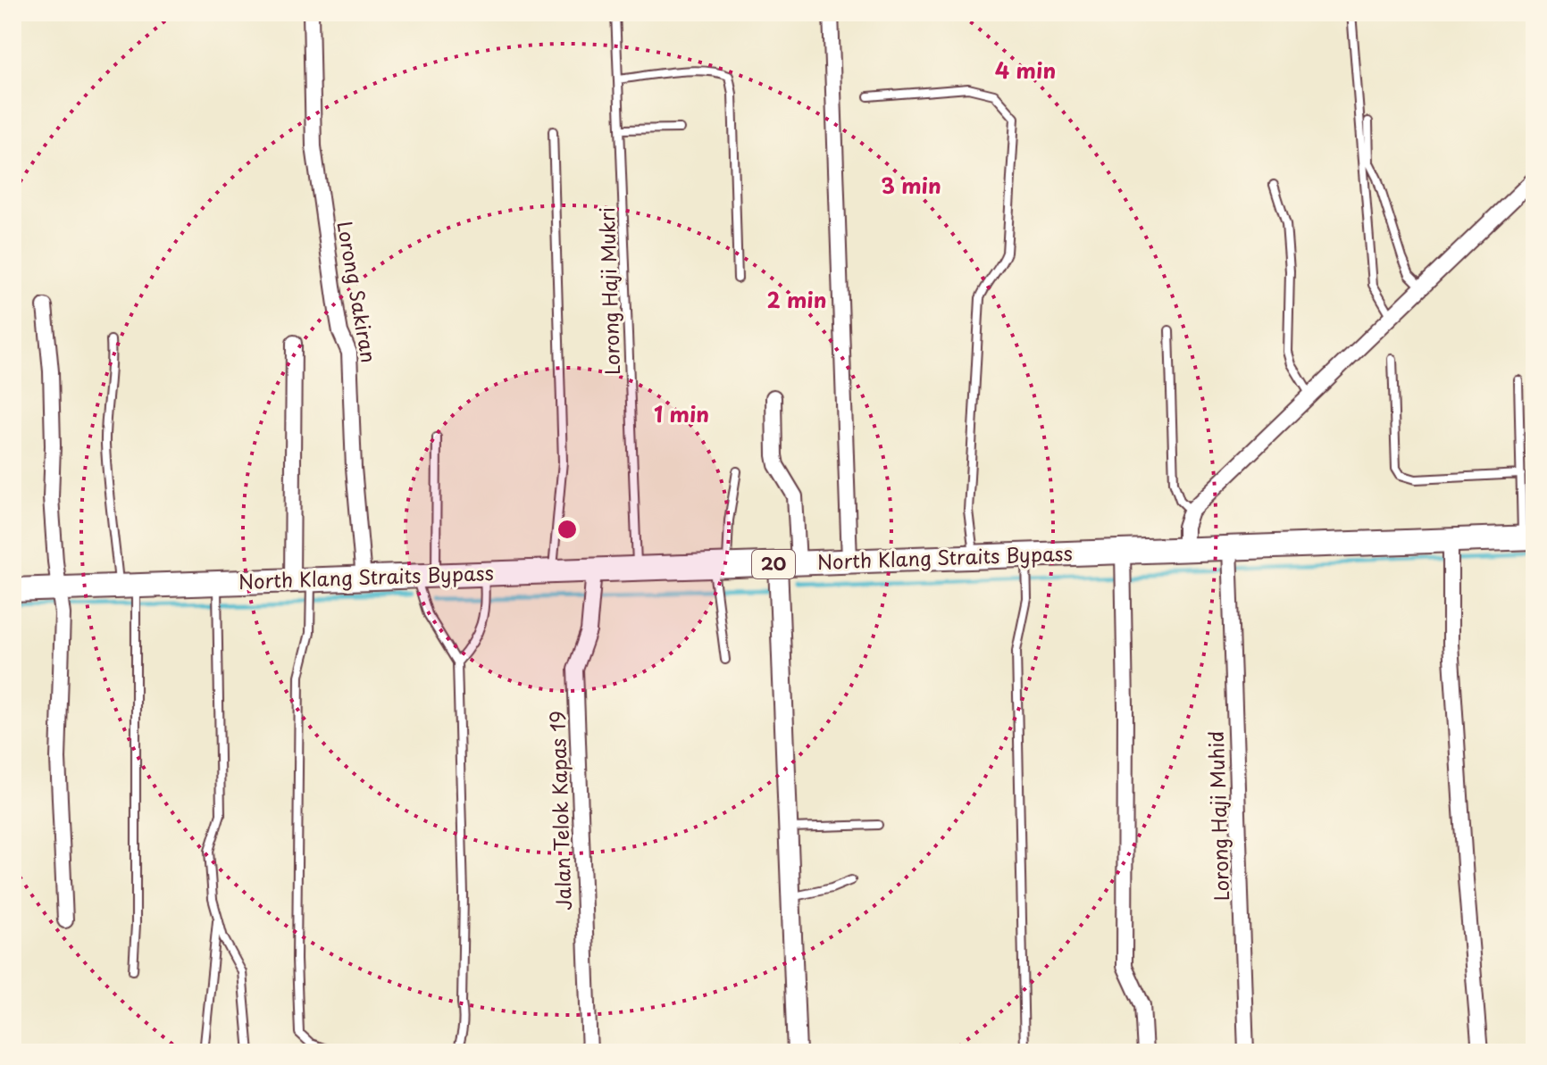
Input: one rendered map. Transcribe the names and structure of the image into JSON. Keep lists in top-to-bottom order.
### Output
{
  "streets": {
    "highway": ["North Klang Straits Bypass", "20"],
    "street": ["Lorong Sakiran", "Jalan Telok Kapas 19", "Lorong Haji Muhid"],
    "lane": ["Lorong Haji Mukri"]
  },
  "crossings": [
    ["Lorong Haji Mukri", "North Klang Straits Bypass"],
    ["Lorong Sakiran", "North Klang Straits Bypass"],
    ["North Klang Straits Bypass", "Jalan Telok Kapas 19"],
    ["North Klang Straits Bypass", "Lorong Haji Muhid"]
  ],
  "rings": [
    "4 min",
    "3 min",
    "2 min",
    "1 min"
  ]
}
